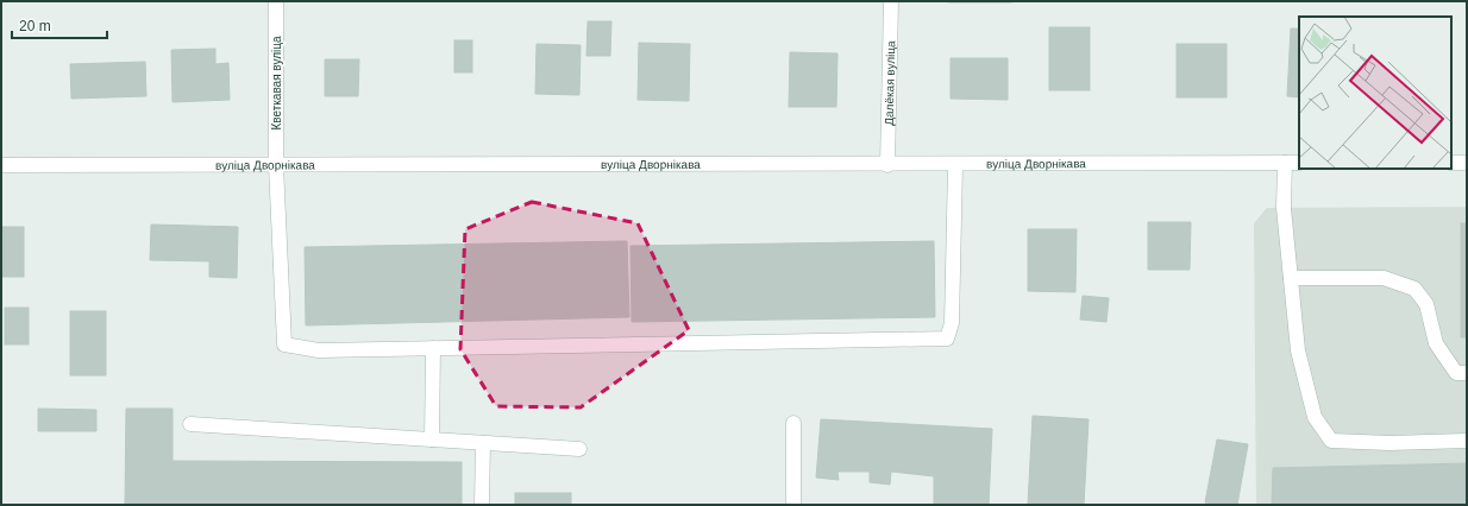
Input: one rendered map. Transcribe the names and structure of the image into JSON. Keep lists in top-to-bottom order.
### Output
{
  "streets": {
    "street": ["Кветкавая вуліца", "Далёкая вуліца", "вуліца Дворнікава"]
  },
  "crossings": [
    ["Кветкавая вуліца", "вуліца Дворнікава"],
    ["Далёкая вуліца", "вуліца Дворнікава"]
  ],
  "scale_bar": "20 m"
}
